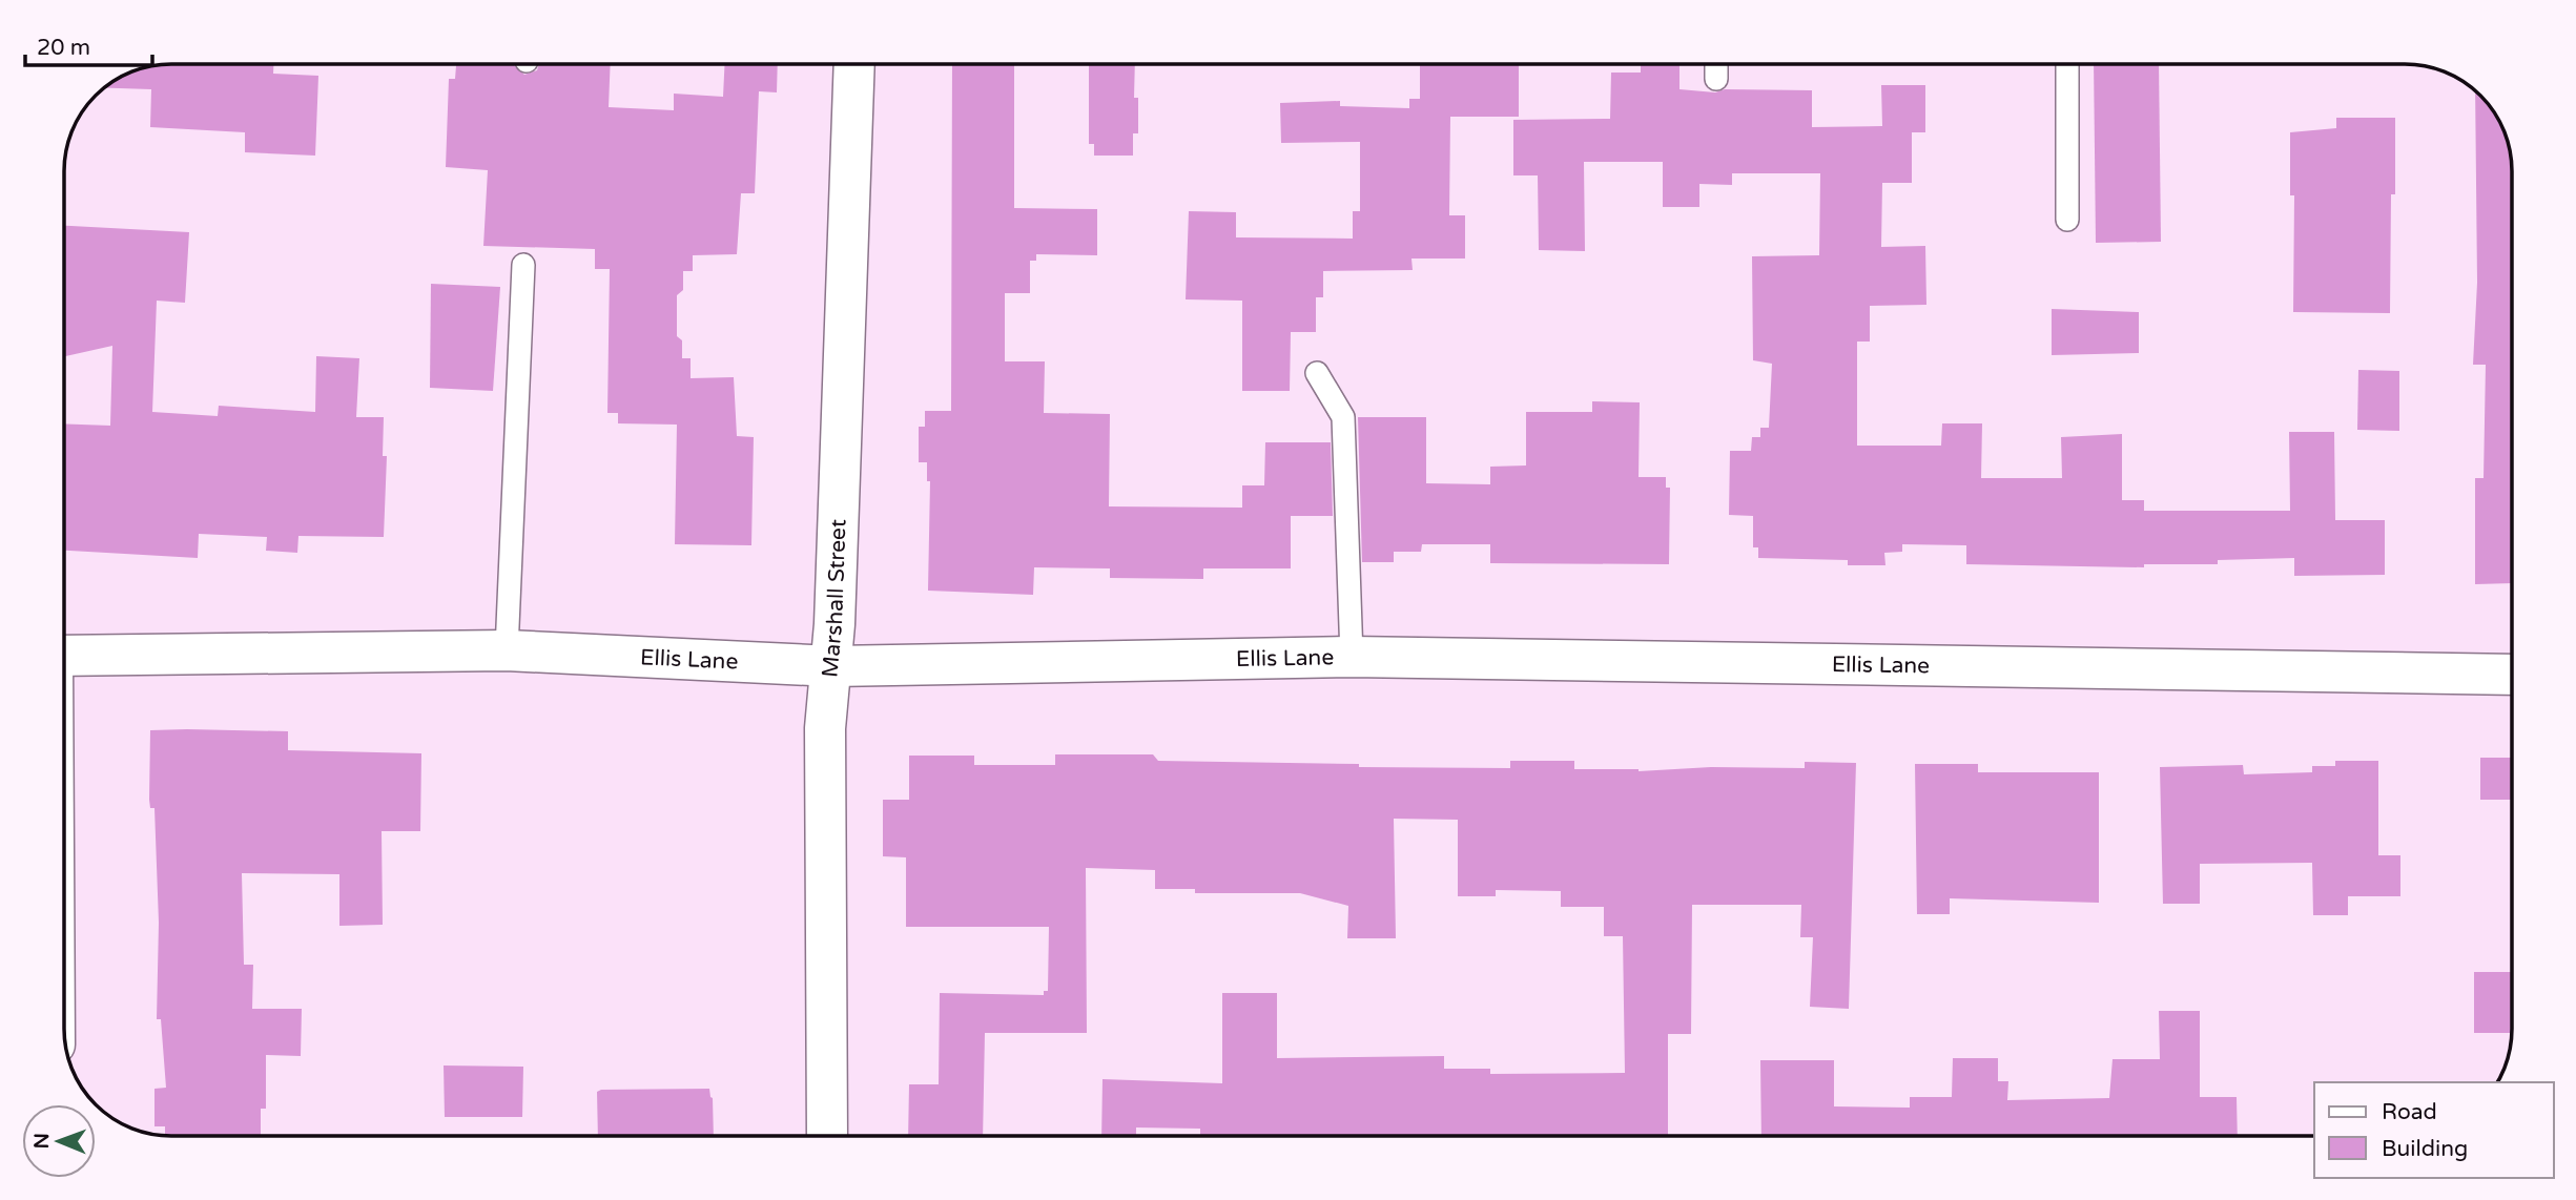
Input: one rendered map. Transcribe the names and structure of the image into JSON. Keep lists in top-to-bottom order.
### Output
{
  "streets": {
    "street": ["Marshall Street", "Ellis Lane"]
  },
  "crossings": [
    ["Marshall Street", "Ellis Lane"]
  ],
  "legend": ["Road", "Building"],
  "scale_bar": "20 m",
  "north": "left"
}
